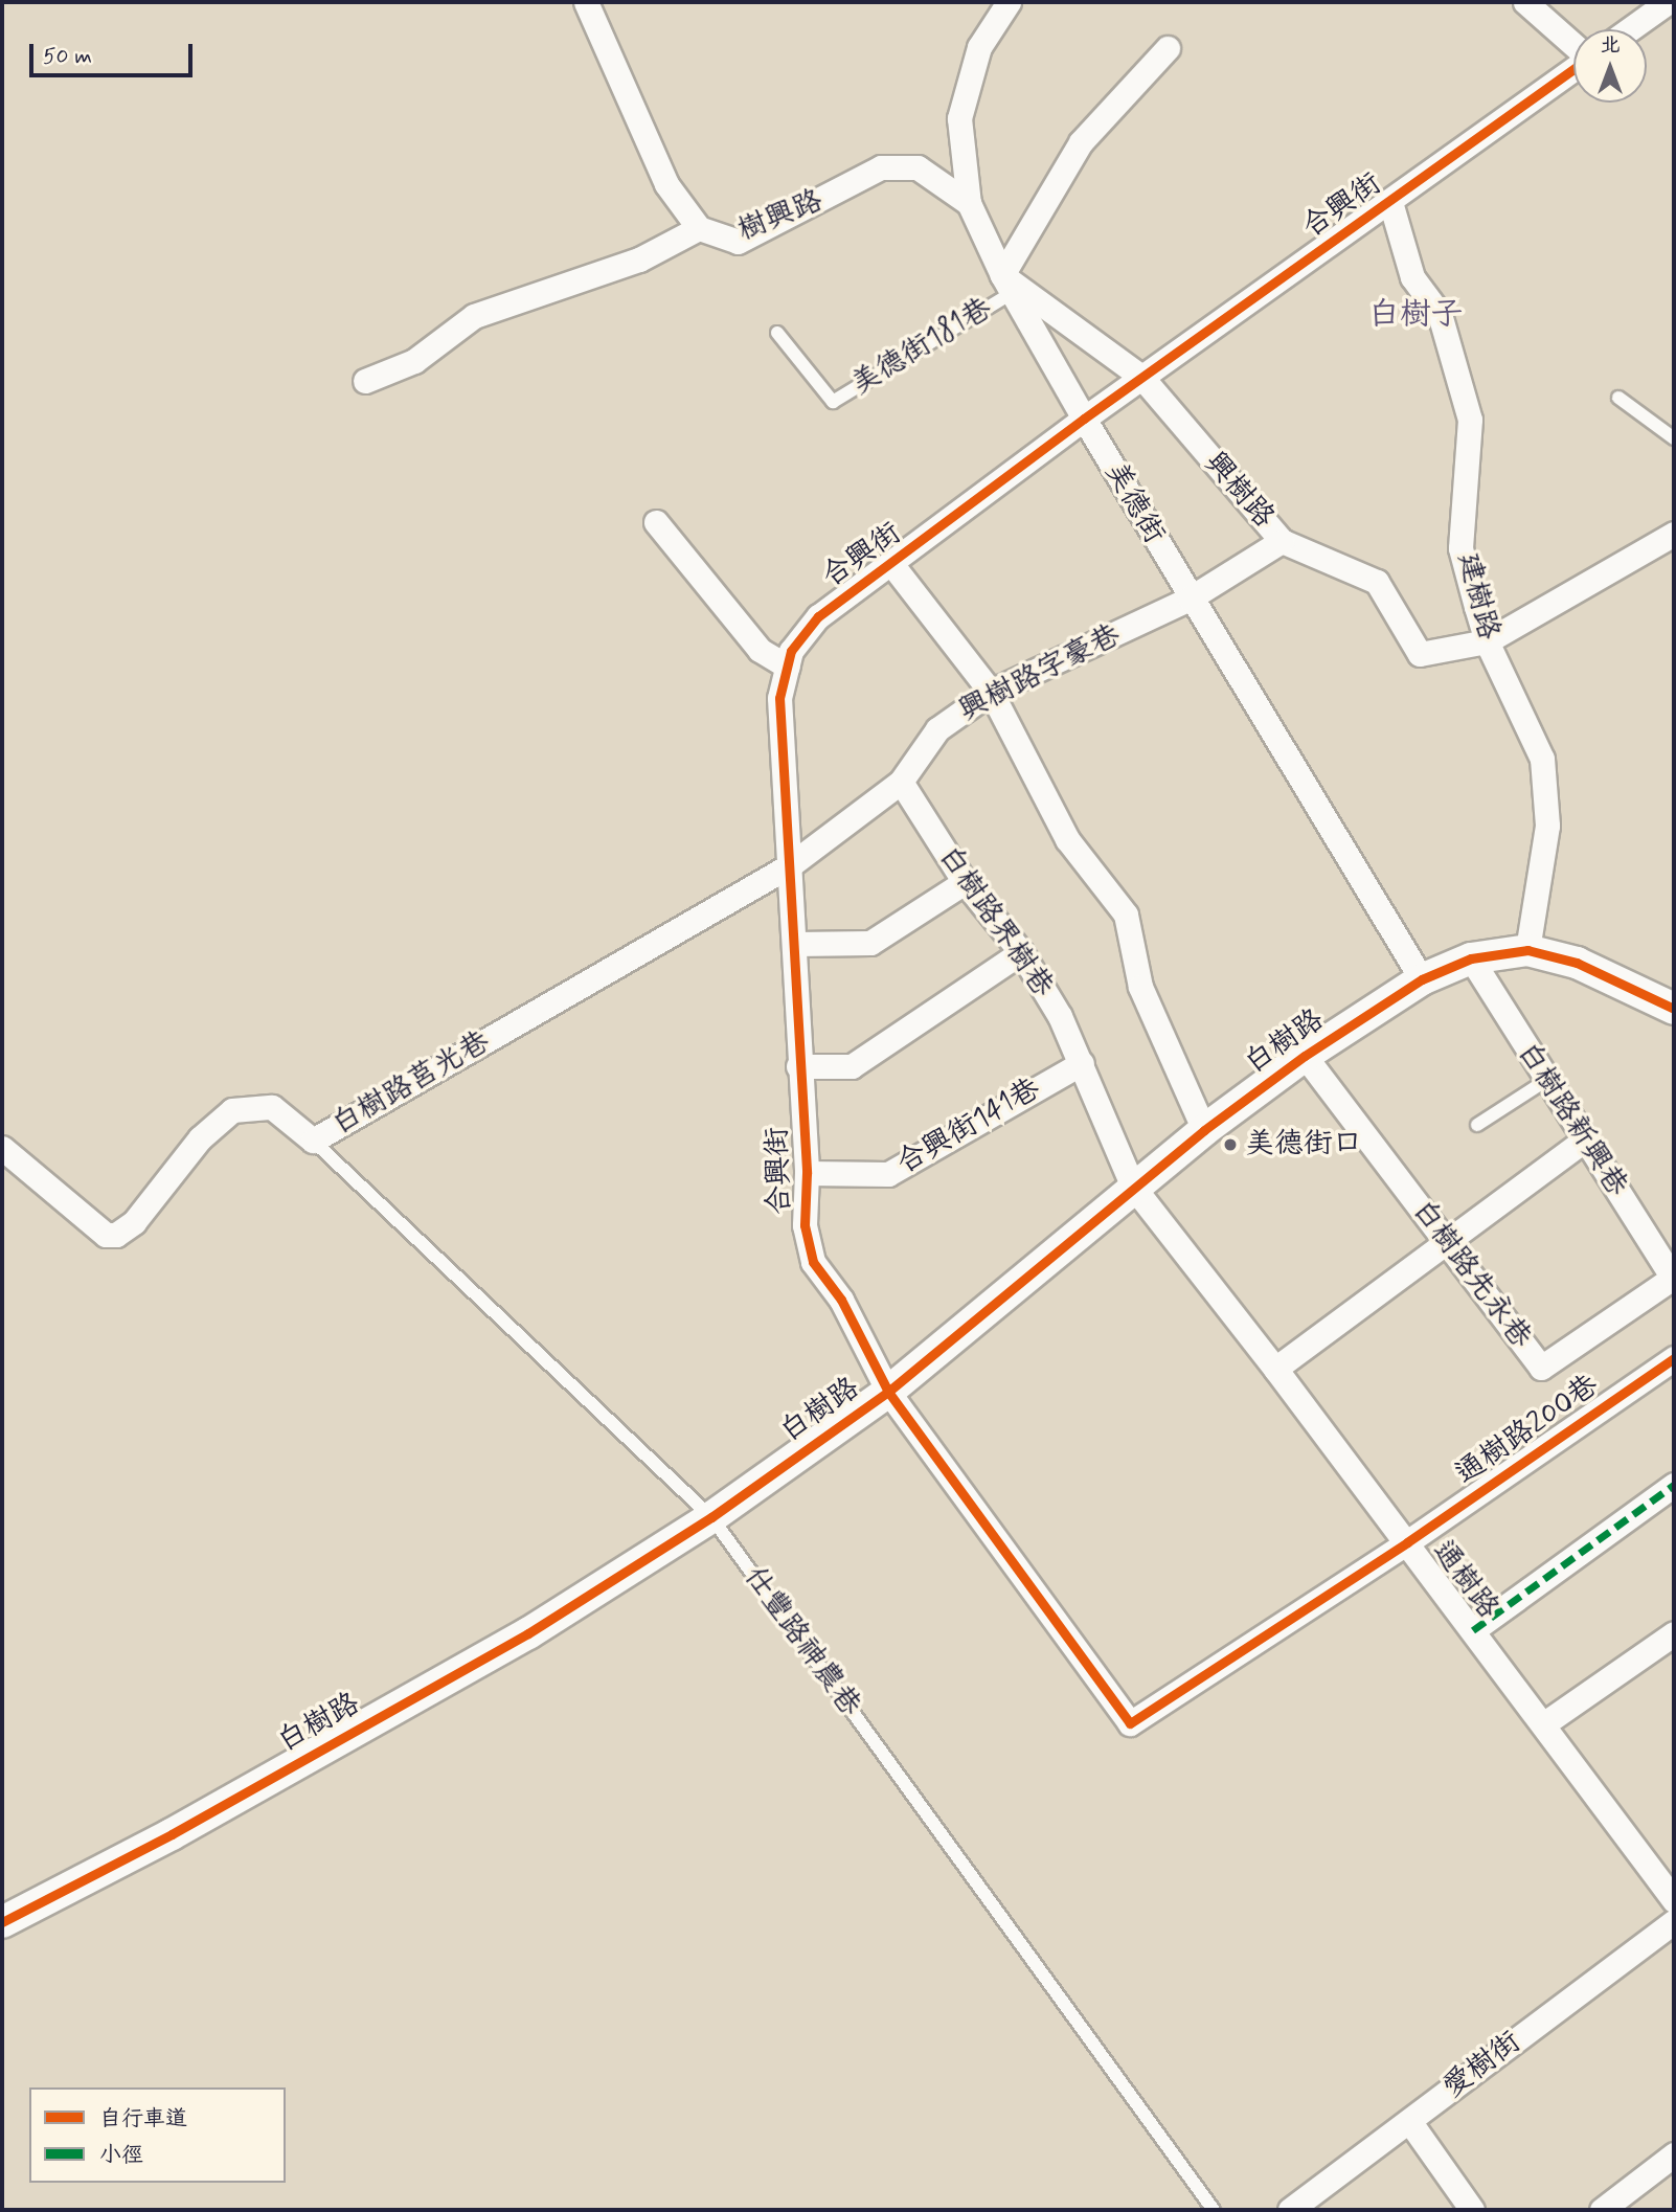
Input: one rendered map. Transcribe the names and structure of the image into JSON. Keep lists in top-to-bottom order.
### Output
{
  "streets": {
    "street": [
      "合興街",
      "樹興路",
      "興樹路",
      "美德街",
      "建樹路",
      "興樹路字豪巷",
      "白樹路界樹巷",
      "白樹路",
      "白樹路莒光巷",
      "白樹路新興巷",
      "合興街141巷",
      "白樹路先永巷",
      "通樹路200巷",
      "通樹路",
      "愛樹街"
    ],
    "lane": ["美德街181巷", "仕豐路神農巷"]
  },
  "crossings": [
    ["合興街", "興樹路"],
    ["合興街", "美德街"],
    ["合興街", "建樹路"],
    ["合興街", "興樹路字豪巷"],
    ["合興街", "白樹路"],
    ["合興街", "白樹路莒光巷"],
    ["合興街", "合興街141巷"],
    ["合興街", "通樹路200巷"],
    ["合興街", "通樹路"],
    ["樹興路", "美德街"],
    ["美德街181巷", "興樹路"],
    ["美德街181巷", "美德街"],
    ["興樹路", "美德街"],
    ["興樹路", "建樹路"],
    ["興樹路", "興樹路字豪巷"],
    ["美德街", "興樹路字豪巷"],
    ["美德街", "白樹路"],
    ["建樹路", "白樹路"],
    ["興樹路字豪巷", "白樹路界樹巷"],
    ["興樹路字豪巷", "白樹路莒光巷"],
    ["白樹路界樹巷", "白樹路"],
    ["白樹路界樹巷", "合興街141巷"],
    ["白樹路界樹巷", "通樹路"],
    ["白樹路", "白樹路新興巷"],
    ["白樹路", "白樹路先永巷"],
    ["白樹路", "通樹路"],
    ["白樹路", "仕豐路神農巷"],
    ["白樹路莒光巷", "仕豐路神農巷"],
    ["白樹路新興巷", "白樹路先永巷"],
    ["通樹路200巷", "通樹路"]
  ],
  "districts": ["白樹子"],
  "places": ["美德街口"],
  "legend": ["自行車道", "小徑"],
  "scale_bar": "50 m",
  "north": "top"
}
